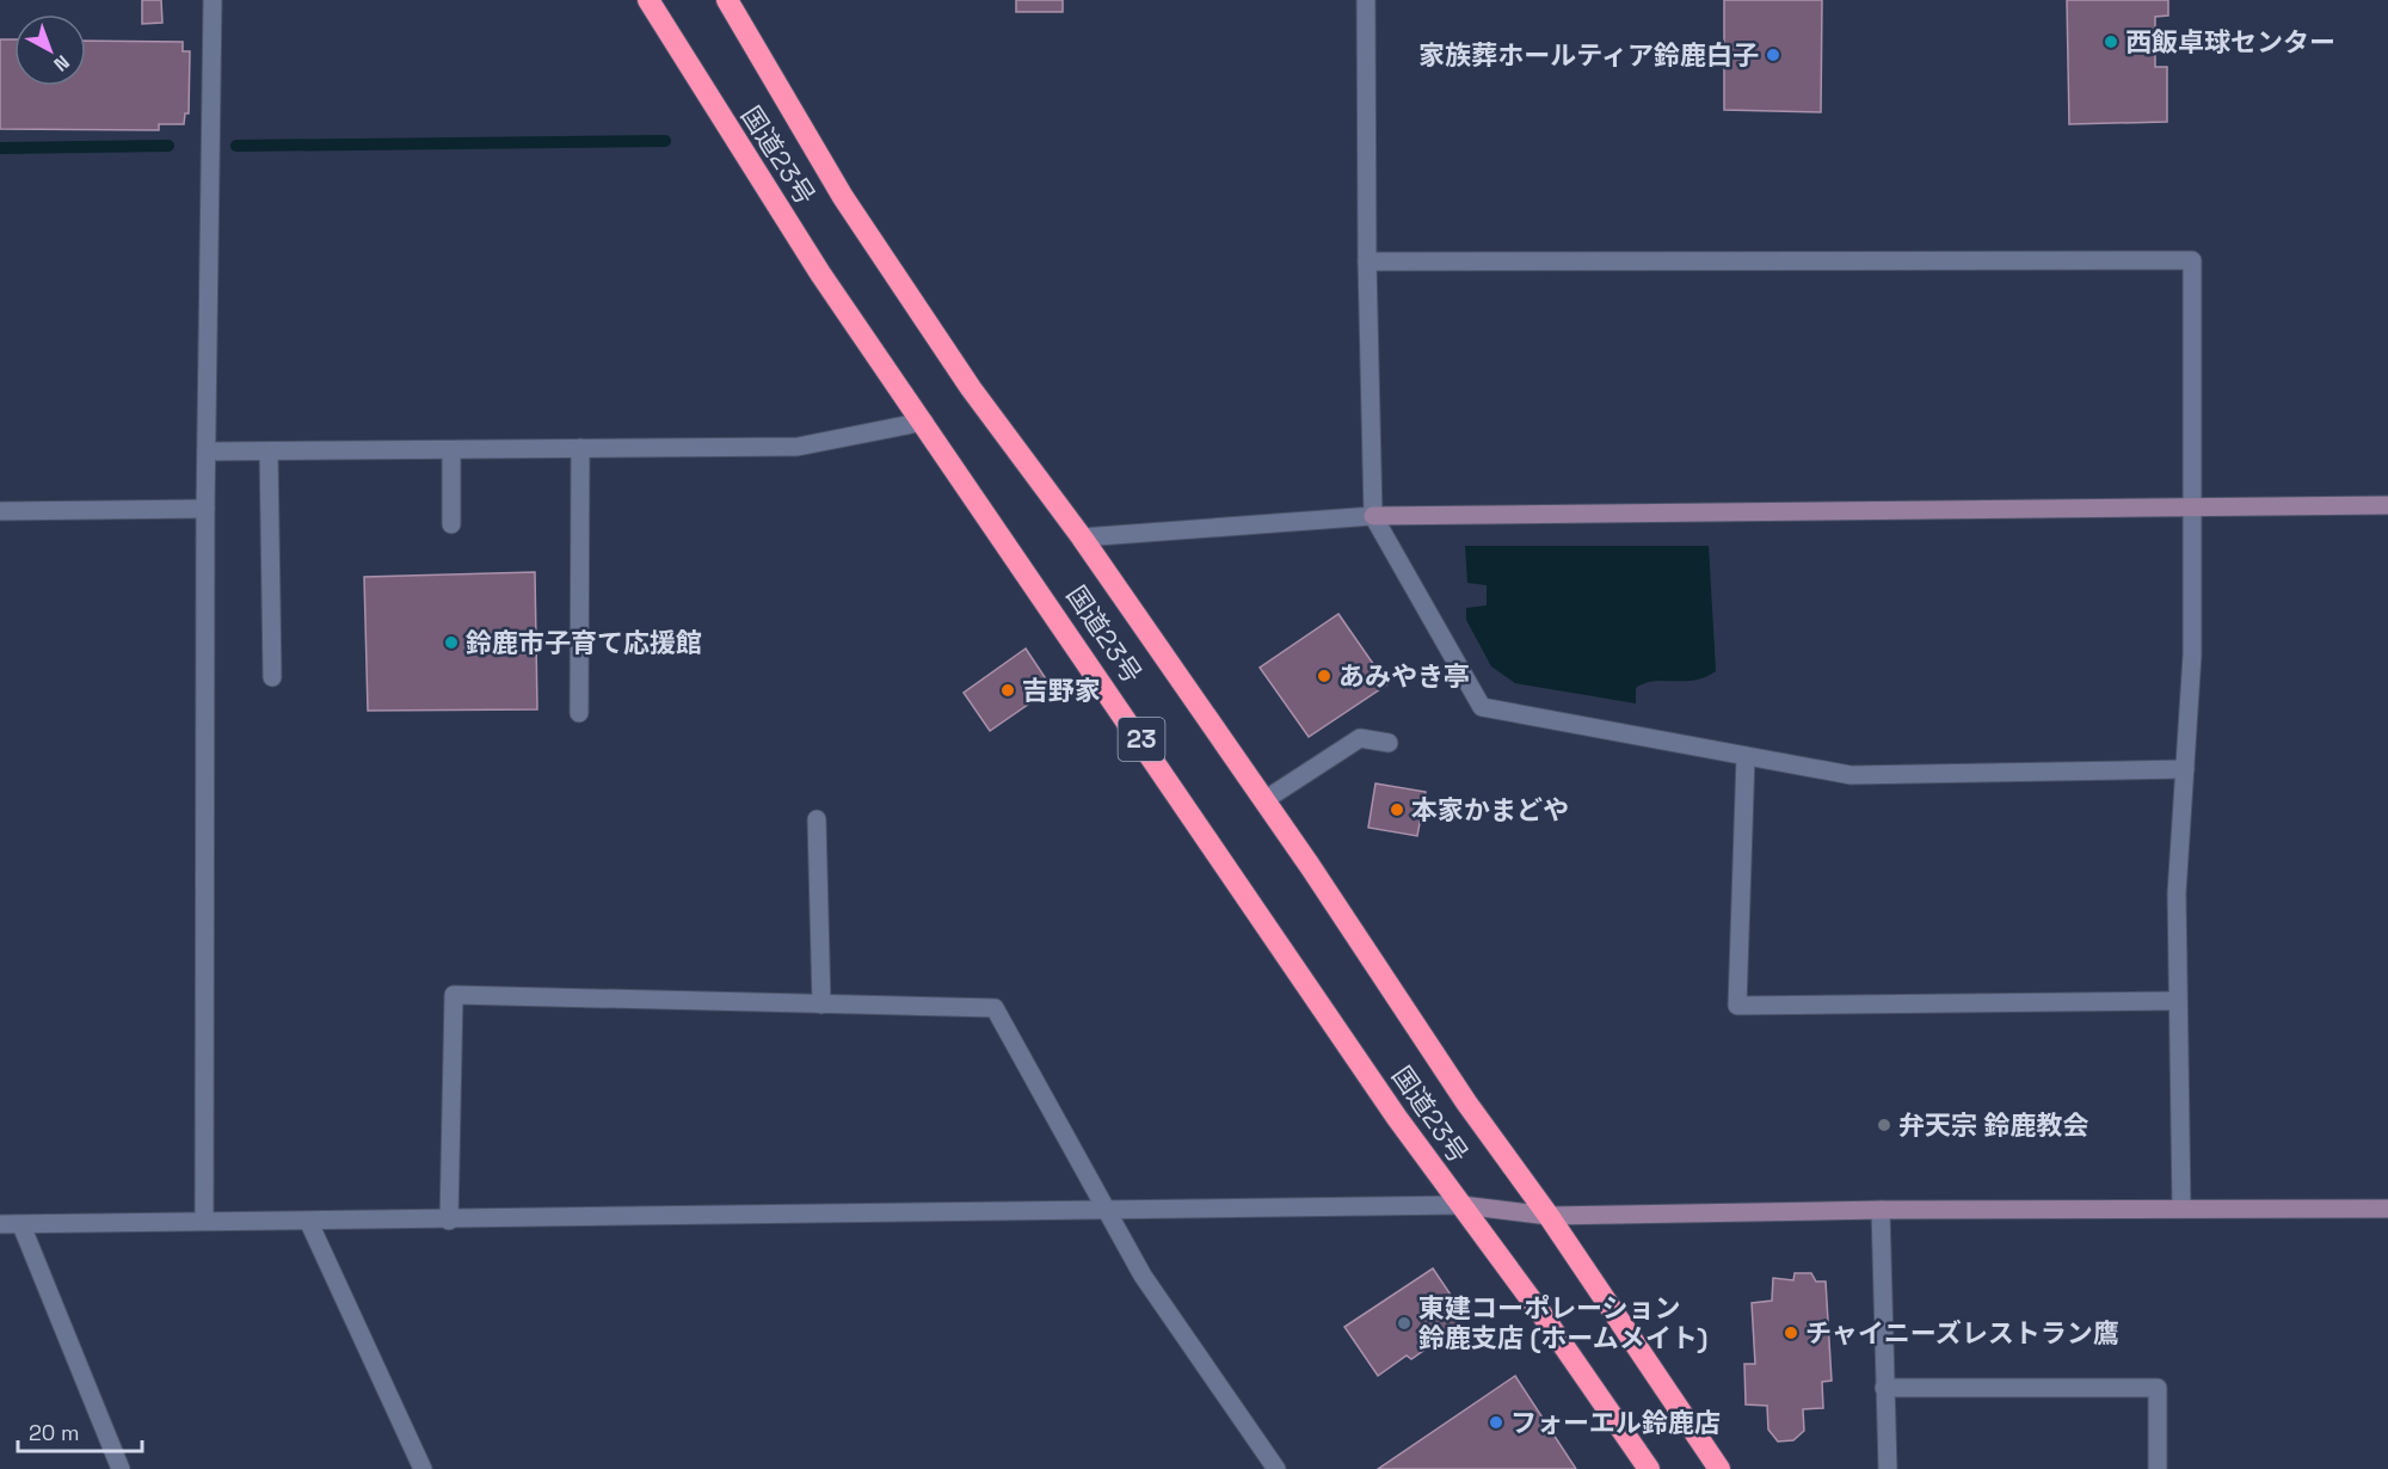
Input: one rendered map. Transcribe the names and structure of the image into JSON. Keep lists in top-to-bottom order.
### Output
{
  "streets": {
    "highway": ["国道23号", "23"]
  },
  "places": [
    "西飯卓球センター",
    "家族葬ホールティア鈴鹿白子",
    "鈴鹿市子育て応援館",
    "あみやき亭",
    "吉野家",
    "本家かまどや",
    "弁天宗 鈴鹿教会",
    "東建コーポレーション 鈴鹿支店 (ホームメイト)",
    "チャイニーズレストラン鷹",
    "フォーエル鈴鹿店"
  ],
  "scale_bar": "20 m",
  "north": "bottom right"
}
